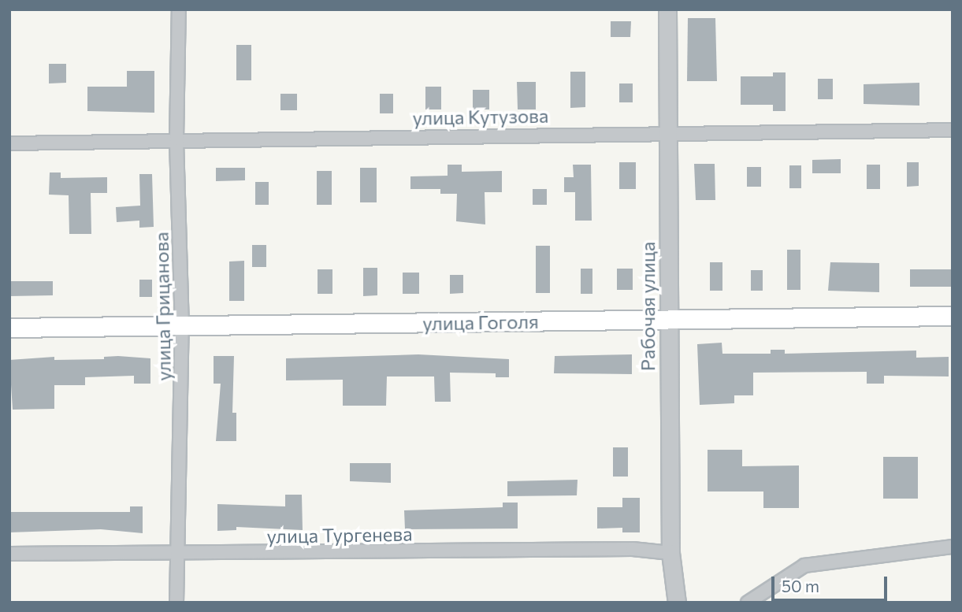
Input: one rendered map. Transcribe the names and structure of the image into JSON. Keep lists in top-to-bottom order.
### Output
{
  "streets": {
    "main road": ["улица Гоголя"],
    "street": [
      "улица Кутузова",
      "улица Грицанова",
      "Рабочая улица",
      "улица Тургенева"
    ]
  },
  "crossings": [
    ["улица Кутузова", "улица Грицанова"],
    ["улица Кутузова", "Рабочая улица"],
    ["улица Грицанова", "улица Гоголя"],
    ["улица Грицанова", "улица Тургенева"],
    ["Рабочая улица", "улица Гоголя"],
    ["Рабочая улица", "улица Тургенева"]
  ],
  "scale_bar": "50 m"
}
